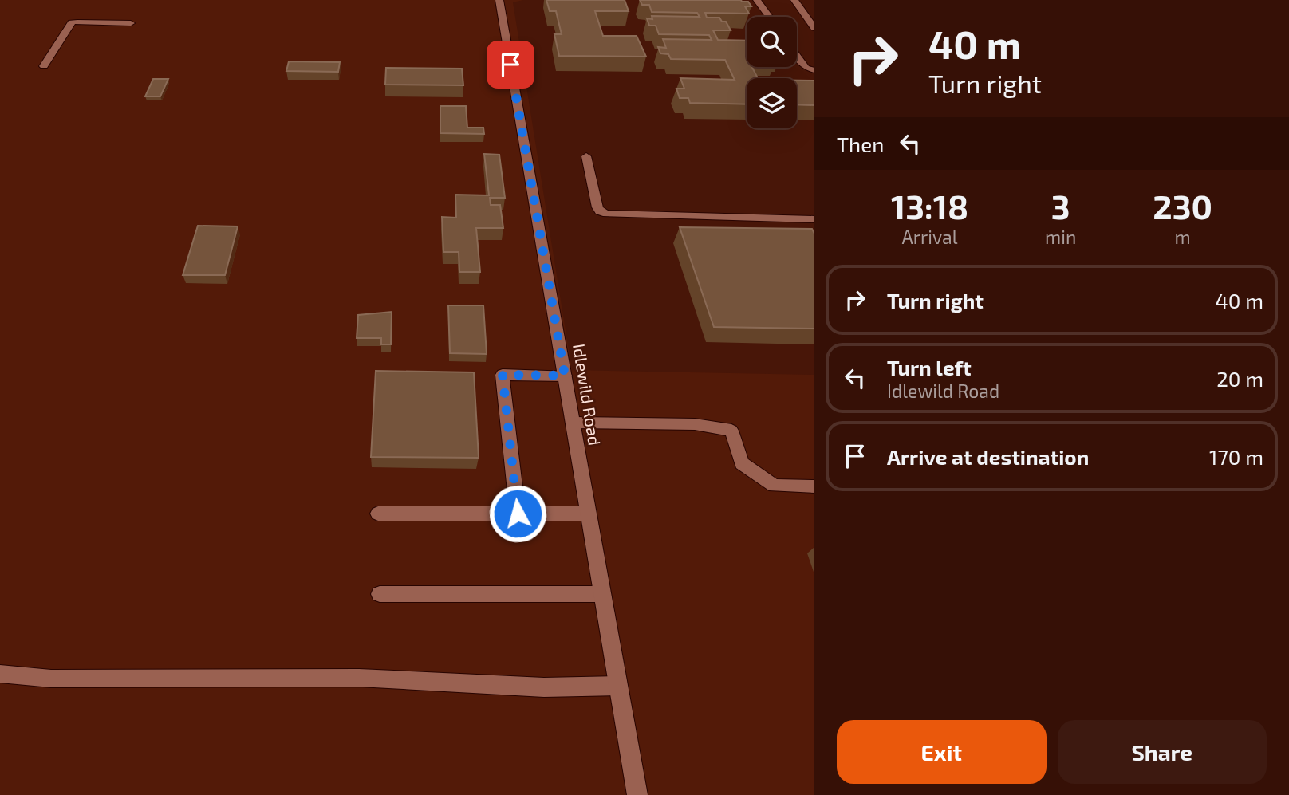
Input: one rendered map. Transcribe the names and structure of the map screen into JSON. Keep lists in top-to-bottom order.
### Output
{
  "streets": {
    "street": ["Idlewild Road"]
  },
  "page": {
    "turn": ["40 m", "Turn right"],
    "then": "Then",
    "eta": [
      "13:18",
      "Arrival",
      "3",
      "min",
      "230",
      "m"
    ],
    "list": [
      {
        "name": "Turn right",
        "value": "40 m"
      },
      {
        "name": "Turn left",
        "note": "Idlewild Road",
        "value": "20 m"
      },
      {
        "name": "Arrive at destination",
        "value": "170 m"
      }
    ],
    "buttons": ["Exit", "Share"]
  }
}
